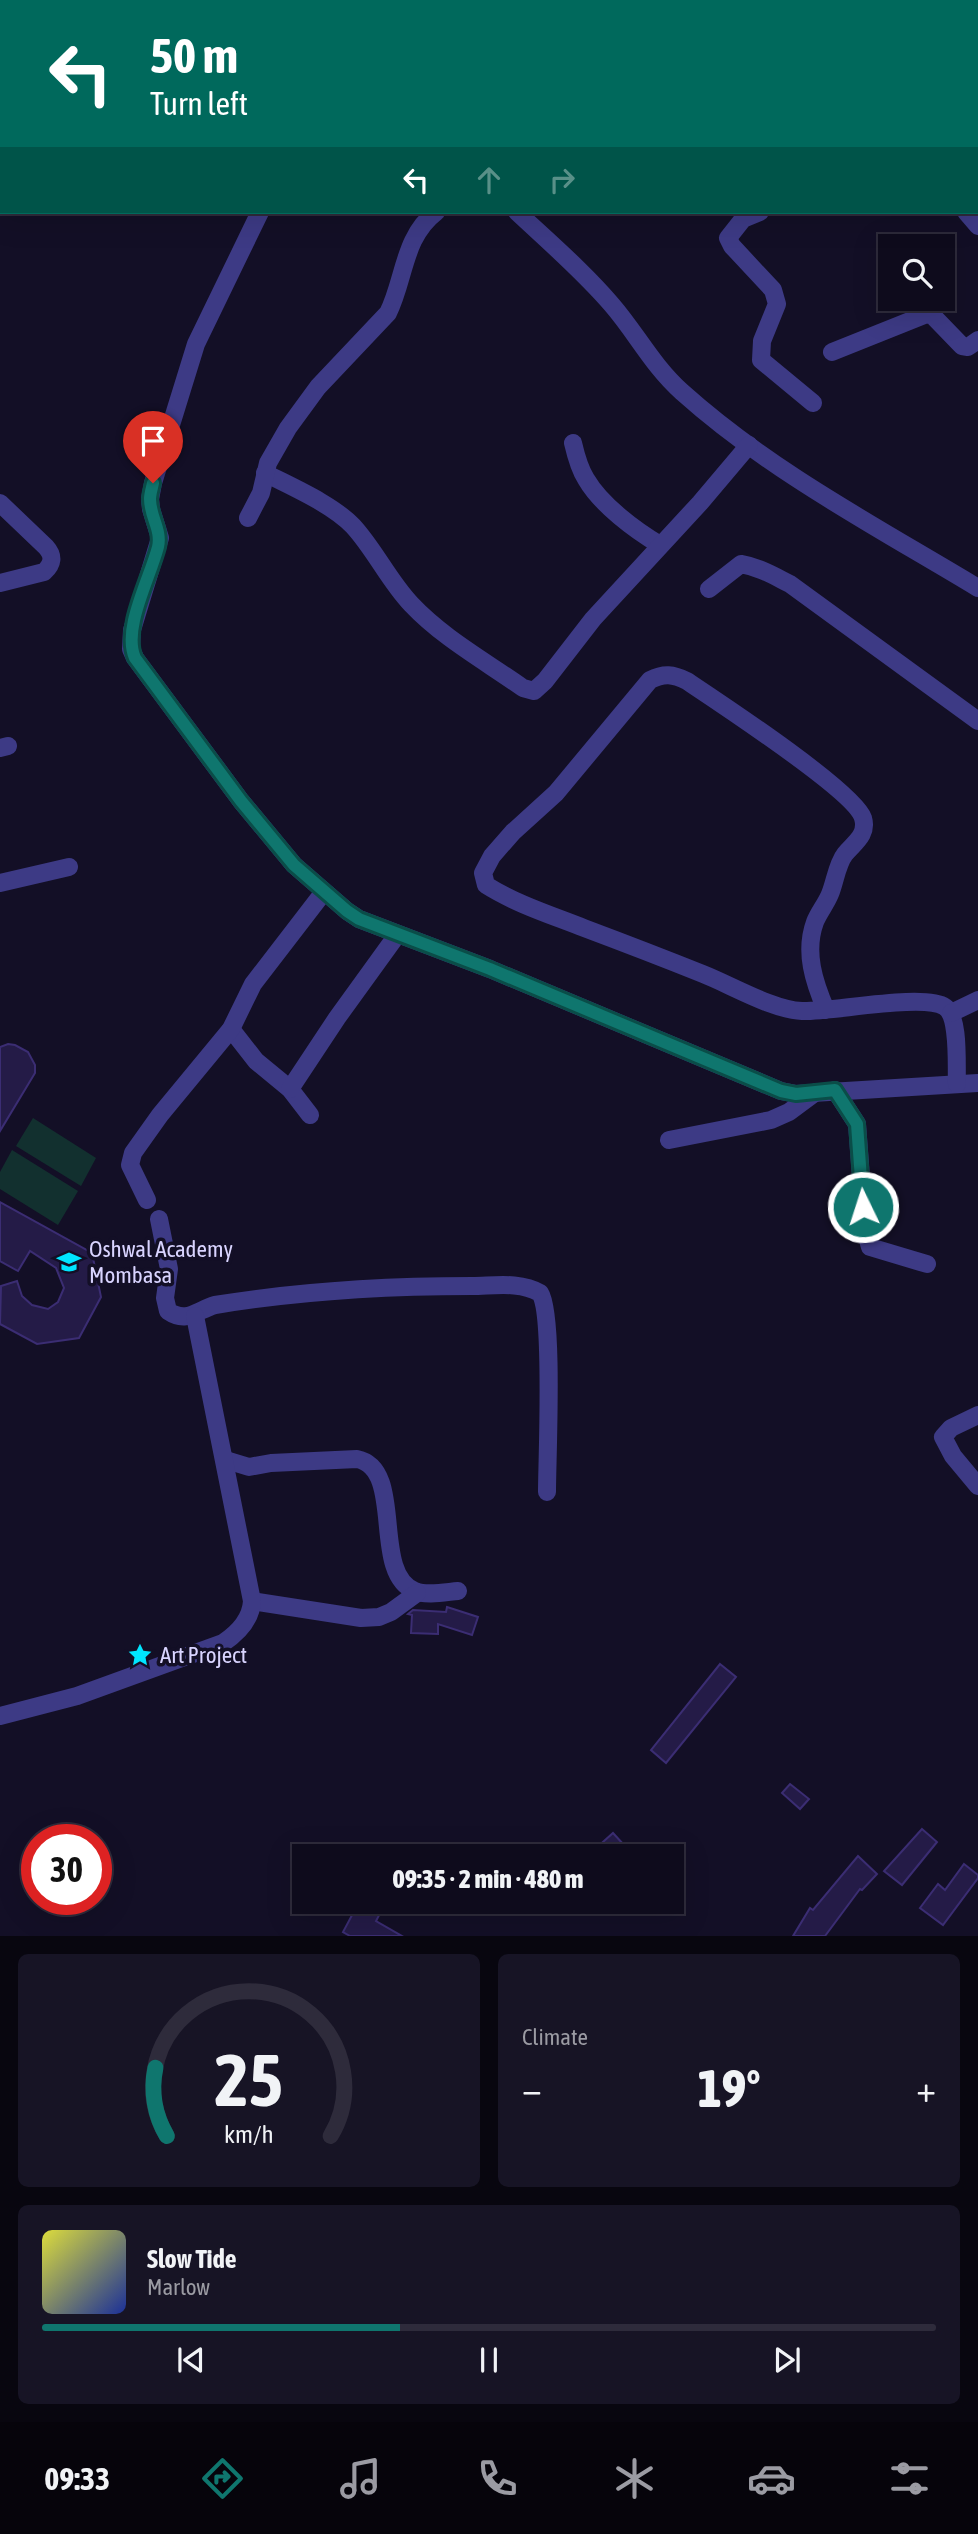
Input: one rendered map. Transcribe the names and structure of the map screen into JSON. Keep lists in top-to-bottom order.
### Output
{
  "places": {
    "school or university": ["Oshwal Academy Mombasa"],
    "place": ["Art Project"]
  },
  "page": {
    "turn": ["50 m", "Turn left"],
    "limit": "30",
    "trip": "09:35 · 2 min · 480 m",
    "tile": "Climate",
    "heat": ["−", "19°", "+"],
    "song": ["Slow Tide", "Marlow"],
    "tabs": "09:33",
    "gauge": ["25", "km/h"]
  }
}
